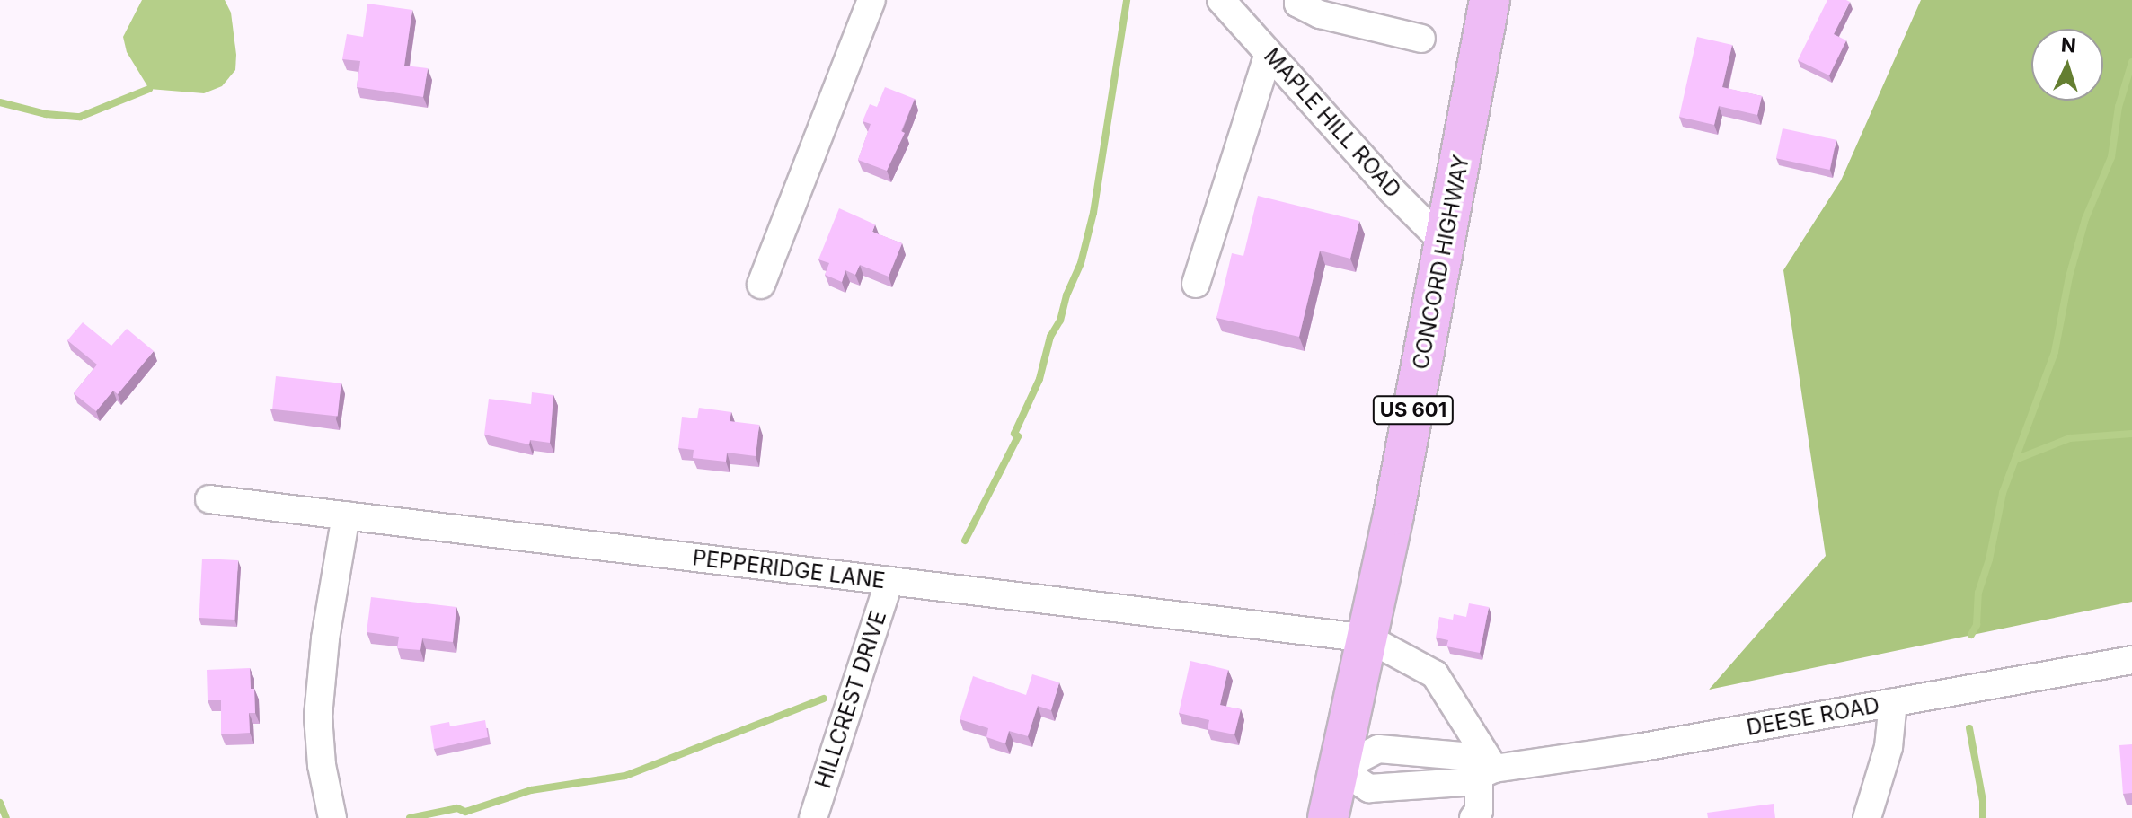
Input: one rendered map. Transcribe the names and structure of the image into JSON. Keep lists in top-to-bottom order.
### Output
{
  "streets": {
    "highway": ["CONCORD HIGHWAY", "US 601"],
    "street": [
      "MAPLE HILL ROAD",
      "PEPPERIDGE LANE",
      "HILLCREST DRIVE",
      "DEESE ROAD"
    ]
  },
  "crossings": [
    ["MAPLE HILL ROAD", "CONCORD HIGHWAY"],
    ["CONCORD HIGHWAY", "PEPPERIDGE LANE"],
    ["CONCORD HIGHWAY", "DEESE ROAD"],
    ["PEPPERIDGE LANE", "HILLCREST DRIVE"]
  ],
  "north": "top"
}
